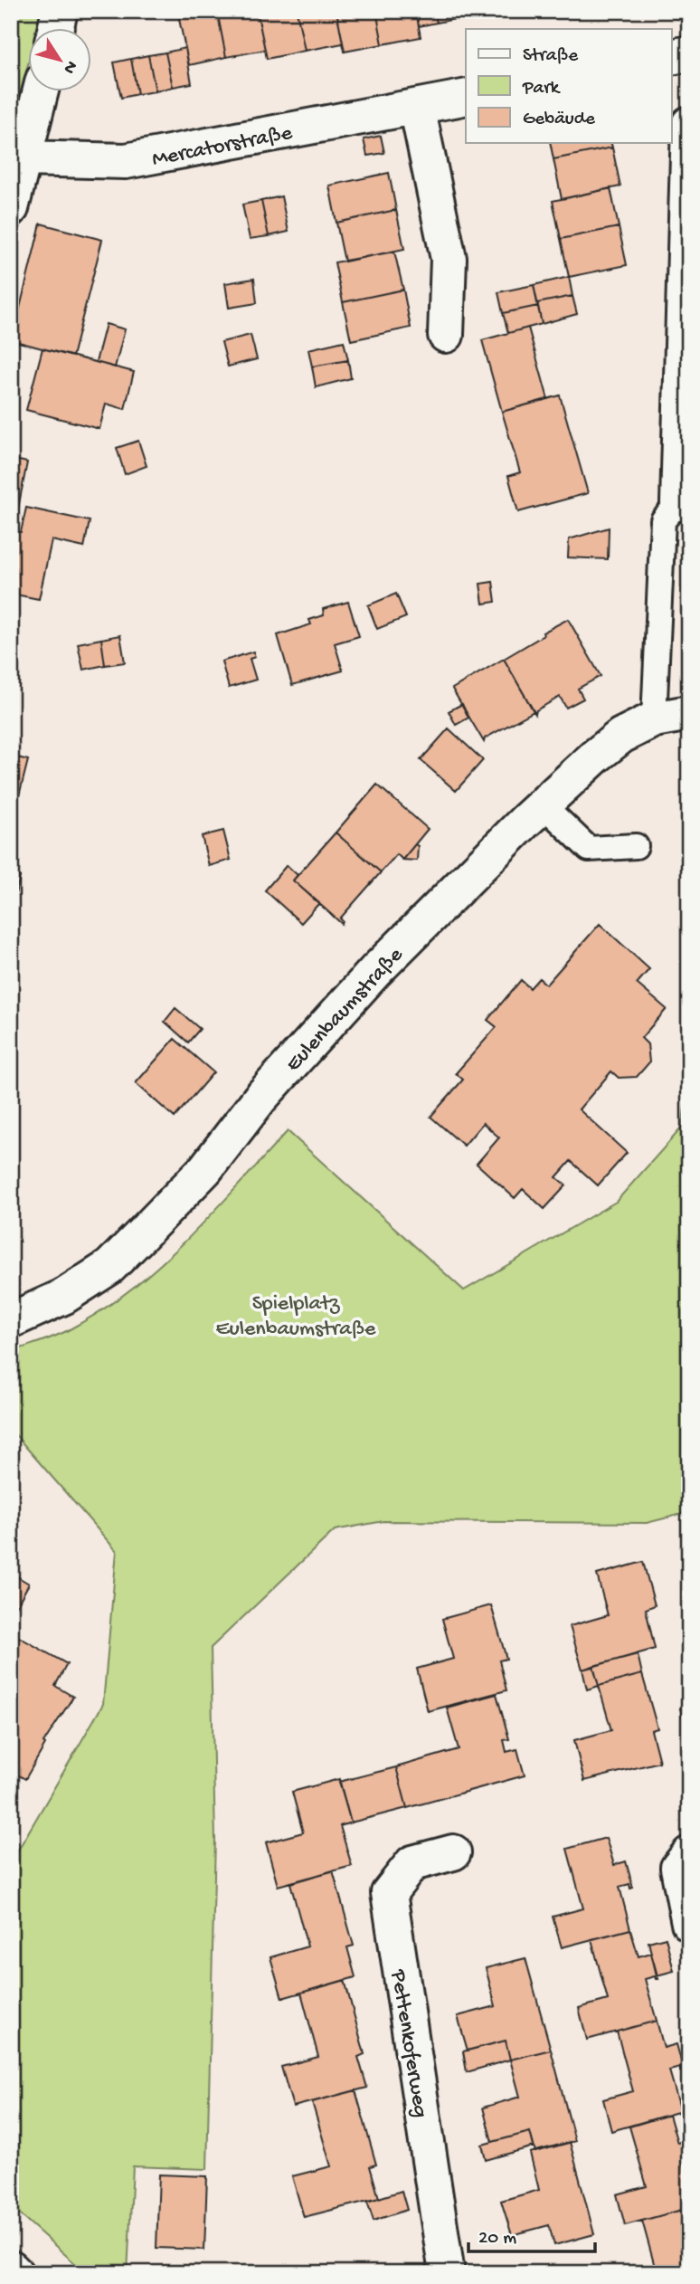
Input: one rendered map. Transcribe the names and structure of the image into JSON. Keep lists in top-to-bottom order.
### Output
{
  "streets": {
    "street": ["Mercatorstraße", "Eulenbaumstraße", "Pettenkoferweg"]
  },
  "parks": ["Spielplatz Eulenbaumstraße"],
  "legend": ["Straße", "Park", "Gebäude"],
  "scale_bar": "20 m",
  "north": "bottom right"
}
